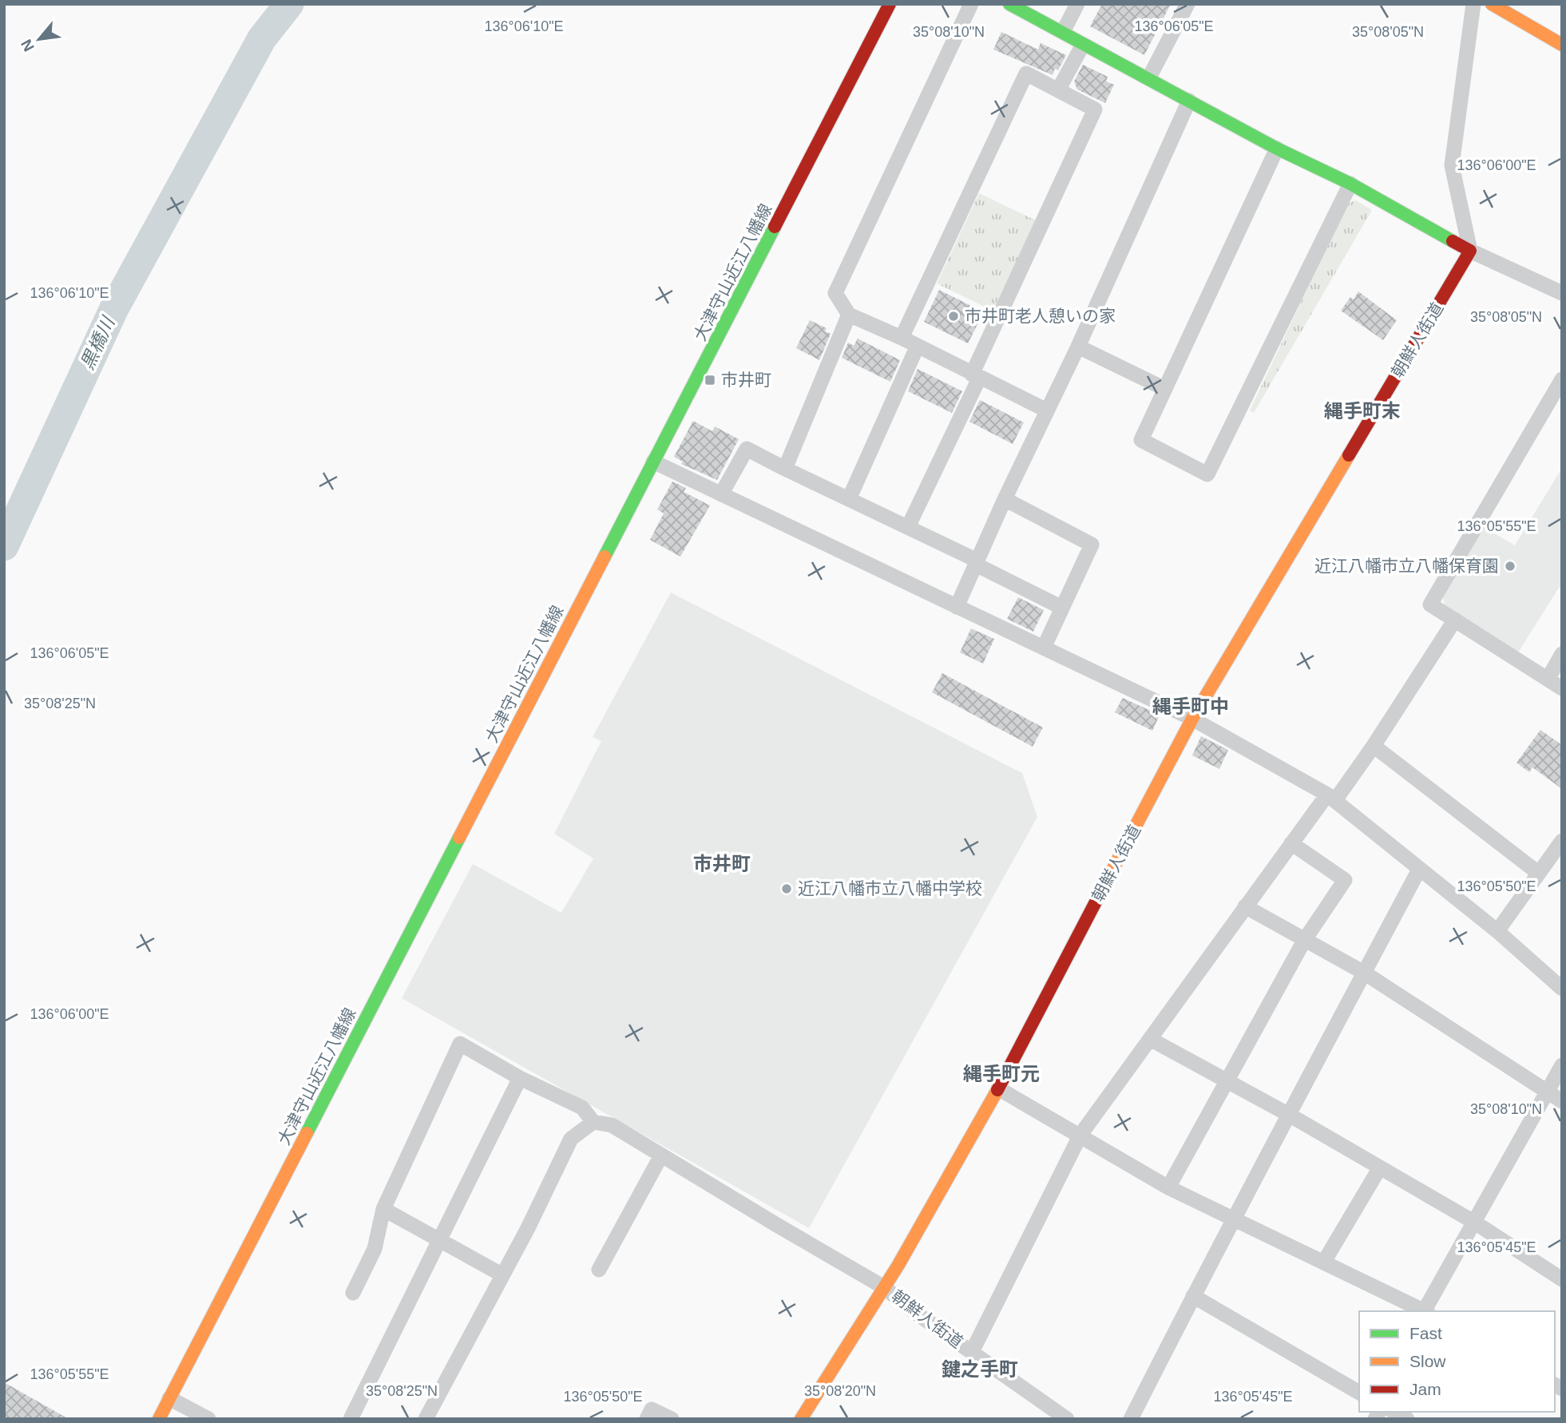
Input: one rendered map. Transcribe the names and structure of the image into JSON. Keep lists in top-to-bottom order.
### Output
{
  "streets": {
    "street": ["大津守山近江八幡線", "朝鮮人街道"]
  },
  "districts": [
    "縄手町末",
    "縄手町中",
    "市井町",
    "縄手町元",
    "鍵之手町"
  ],
  "water": ["黒橋川"],
  "places": {
    "other": ["市井町老人憩いの家", "近江八幡市立八幡保育園", "近江八幡市立八幡中学校"],
    "transit": ["市井町"]
  },
  "legend": ["Fast", "Slow", "Jam"],
  "north": "bottom left",
  "coordinates": [
    "136°06'10\"E",
    "136°06'05\"E",
    "35°08'10\"N",
    "35°08'05\"N",
    "136°06'00\"E",
    "136°05'55\"E",
    "35°08'25\"N",
    "136°05'50\"E",
    "136°05'45\"E",
    "35°08'20\"N"
  ]
}
